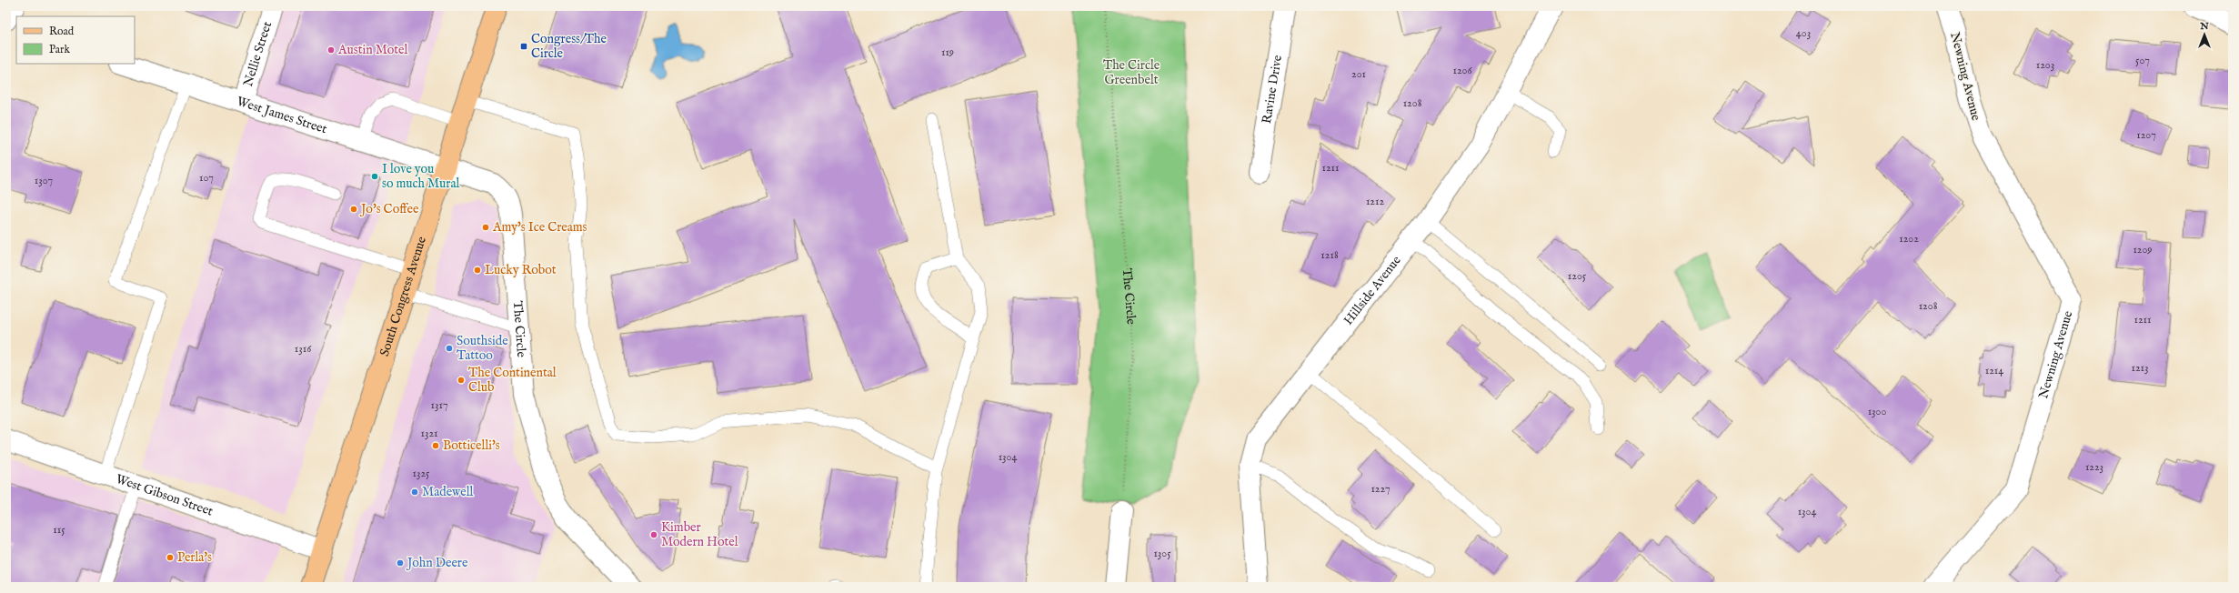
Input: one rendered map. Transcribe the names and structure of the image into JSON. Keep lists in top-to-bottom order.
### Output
{
  "streets": {
    "main road": ["South Congress Avenue"],
    "street": [
      "Nellie Street",
      "Newning Avenue",
      "Ravine Drive",
      "West James Street",
      "Hillside Avenue",
      "The Circle",
      "West Gibson Street"
    ]
  },
  "crossings": [
    ["Nellie Street", "West James Street"],
    ["West James Street", "South Congress Avenue"],
    ["West James Street", "The Circle"],
    ["South Congress Avenue", "The Circle"],
    ["South Congress Avenue", "West Gibson Street"]
  ],
  "parks": ["The Circle Greenbelt"],
  "places": {
    "transit": ["Congress/The Circle"],
    "other": [
      "Austin Motel",
      "I love you so much Mural",
      "Jo's Coffee",
      "Amy's Ice Creams",
      "Lucky Robot",
      "Southside Tattoo",
      "The Continental Club",
      "Botticelli's",
      "Madewell",
      "Kimber Modern Hotel",
      "Perla's",
      "John Deere"
    ]
  },
  "house_numbers": [
    "403",
    "119",
    "507",
    "1203",
    "1206",
    "201",
    "1208",
    "1207",
    "1211",
    "107",
    "1307",
    "1212",
    "1202",
    "1209",
    "1218",
    "1205",
    "1208",
    "1211",
    "1316",
    "1213",
    "1214",
    "1317",
    "1300",
    "1321",
    "1304",
    "1223",
    "1325",
    "1227",
    "1304",
    "115",
    "1305"
  ],
  "legend": ["Road", "Park"],
  "north": "top"
}
